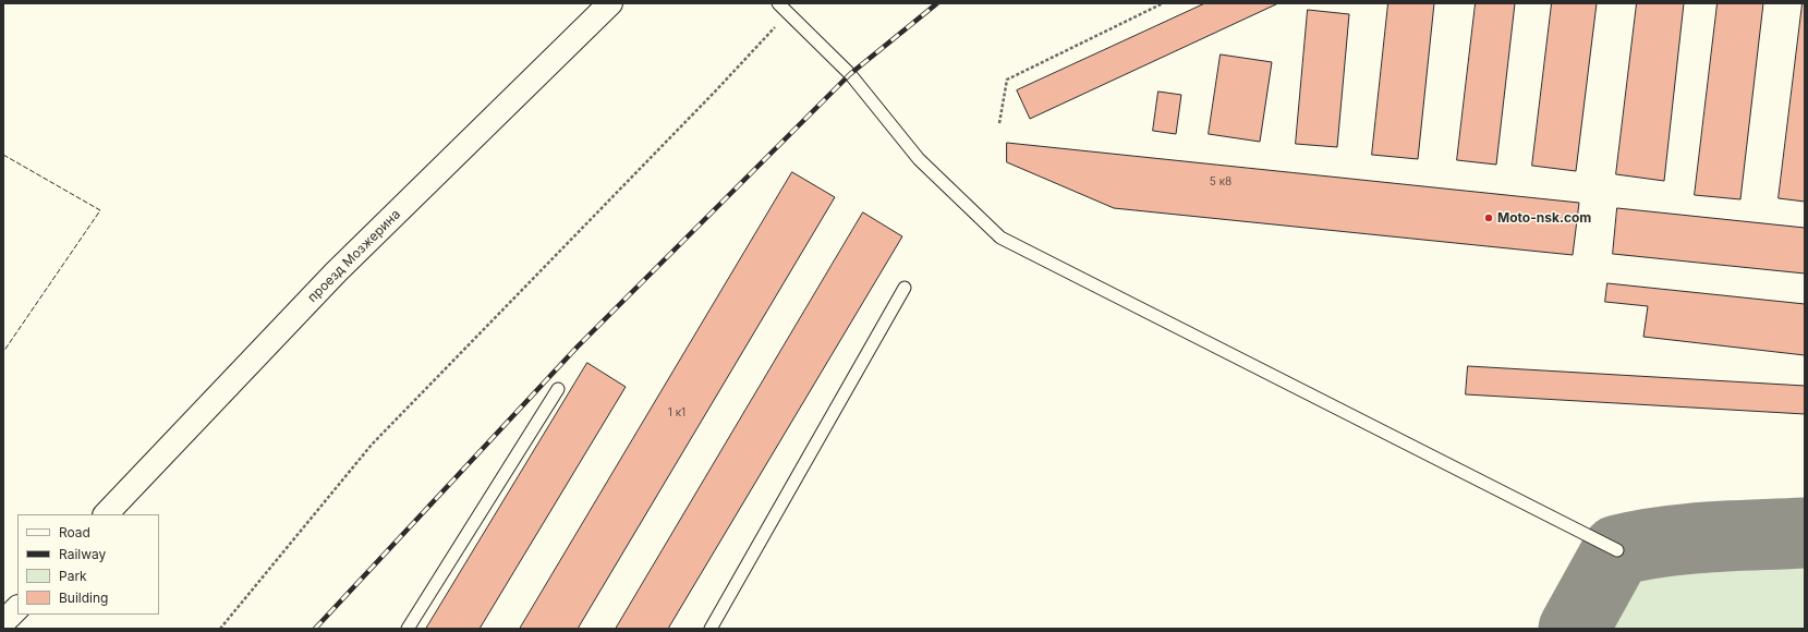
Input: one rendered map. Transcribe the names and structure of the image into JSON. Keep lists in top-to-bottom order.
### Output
{
  "streets": {
    "main road": ["проезд Мозжерина"]
  },
  "places": ["Moto-nsk.com"],
  "house_numbers": ["5 к8", "1 к1"],
  "legend": [
    "Road",
    "Railway",
    "Park",
    "Building"
  ]
}
